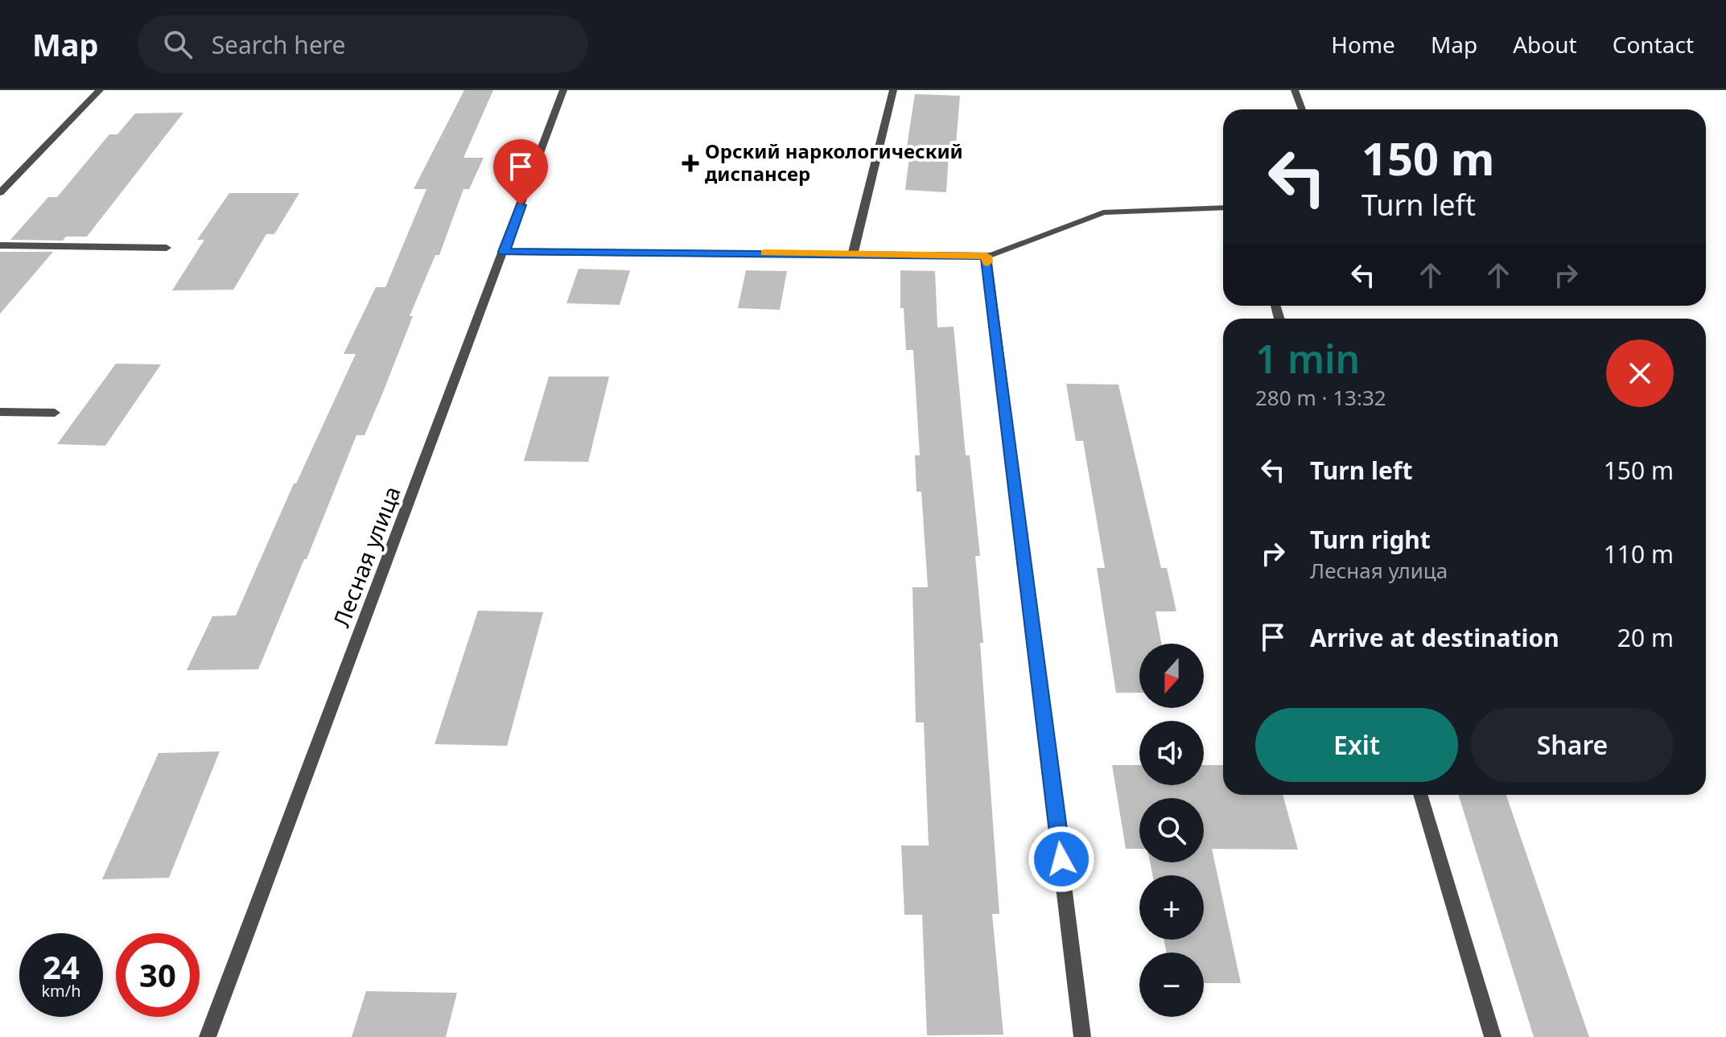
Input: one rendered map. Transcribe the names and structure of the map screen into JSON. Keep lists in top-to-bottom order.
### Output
{
  "streets": {
    "street": ["Лесная улица"]
  },
  "places": {
    "health": ["Орский наркологический диспансер"]
  },
  "north": "bottom",
  "page": {
    "header": "Map",
    "search": "Search here",
    "nav": [
      "Home",
      "Map",
      "About",
      "Contact"
    ],
    "turn": ["150 m", "Turn left"],
    "heading": ["1 min", "280 m · 13:32"],
    "list": [
      {
        "name": "Turn left",
        "value": "150 m"
      },
      {
        "name": "Turn right",
        "note": "Лесная улица",
        "value": "110 m"
      },
      {
        "name": "Arrive at destination",
        "value": "20 m"
      }
    ],
    "map_buttons": ["+", "−"],
    "buttons": ["Exit", "Share"],
    "speed": "24 km/h",
    "limit": "30"
  }
}
